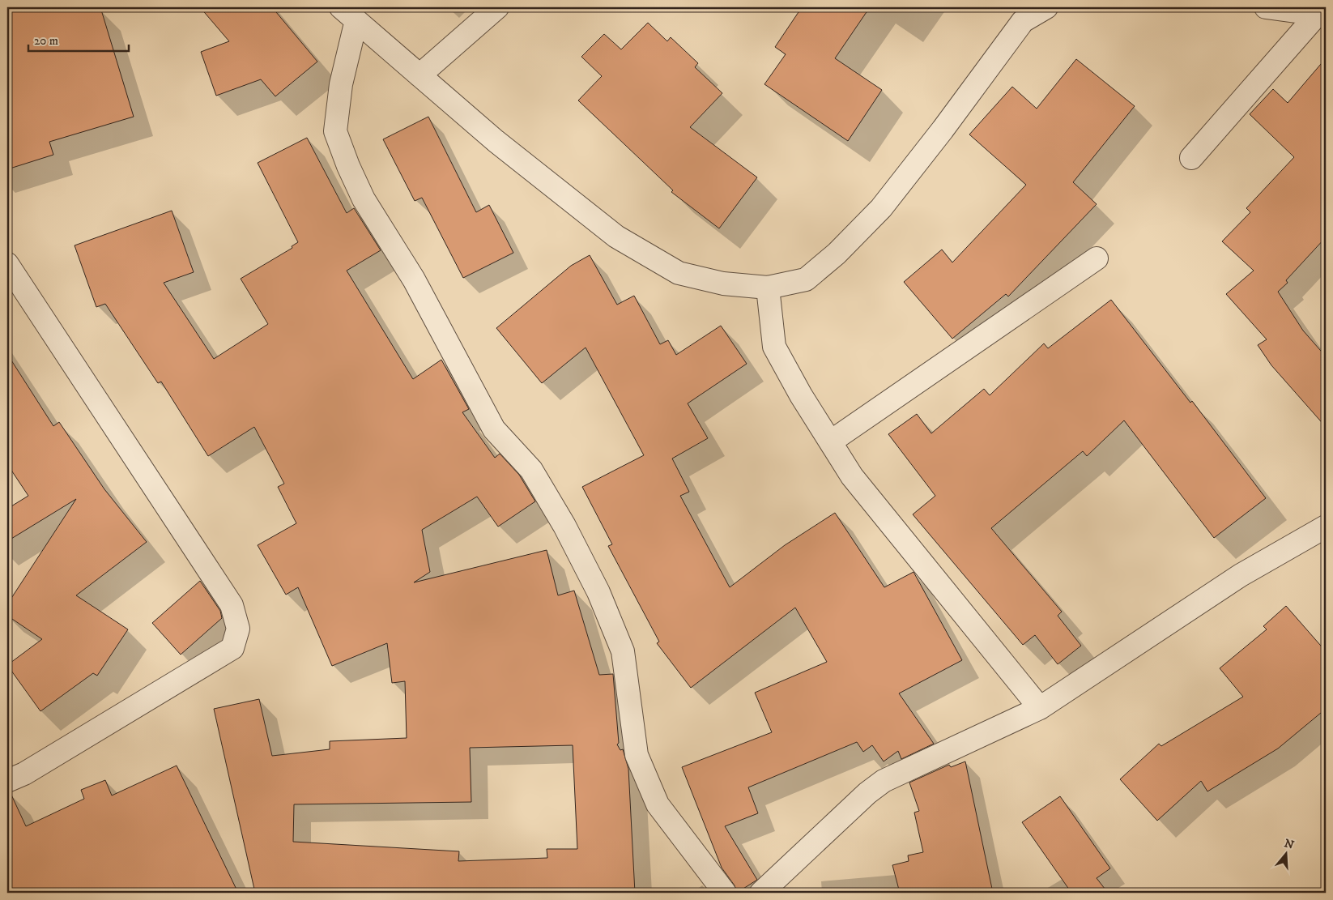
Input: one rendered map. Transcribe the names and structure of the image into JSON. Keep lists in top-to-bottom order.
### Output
{
  "scale_bar": "20 m",
  "north": "top"
}
